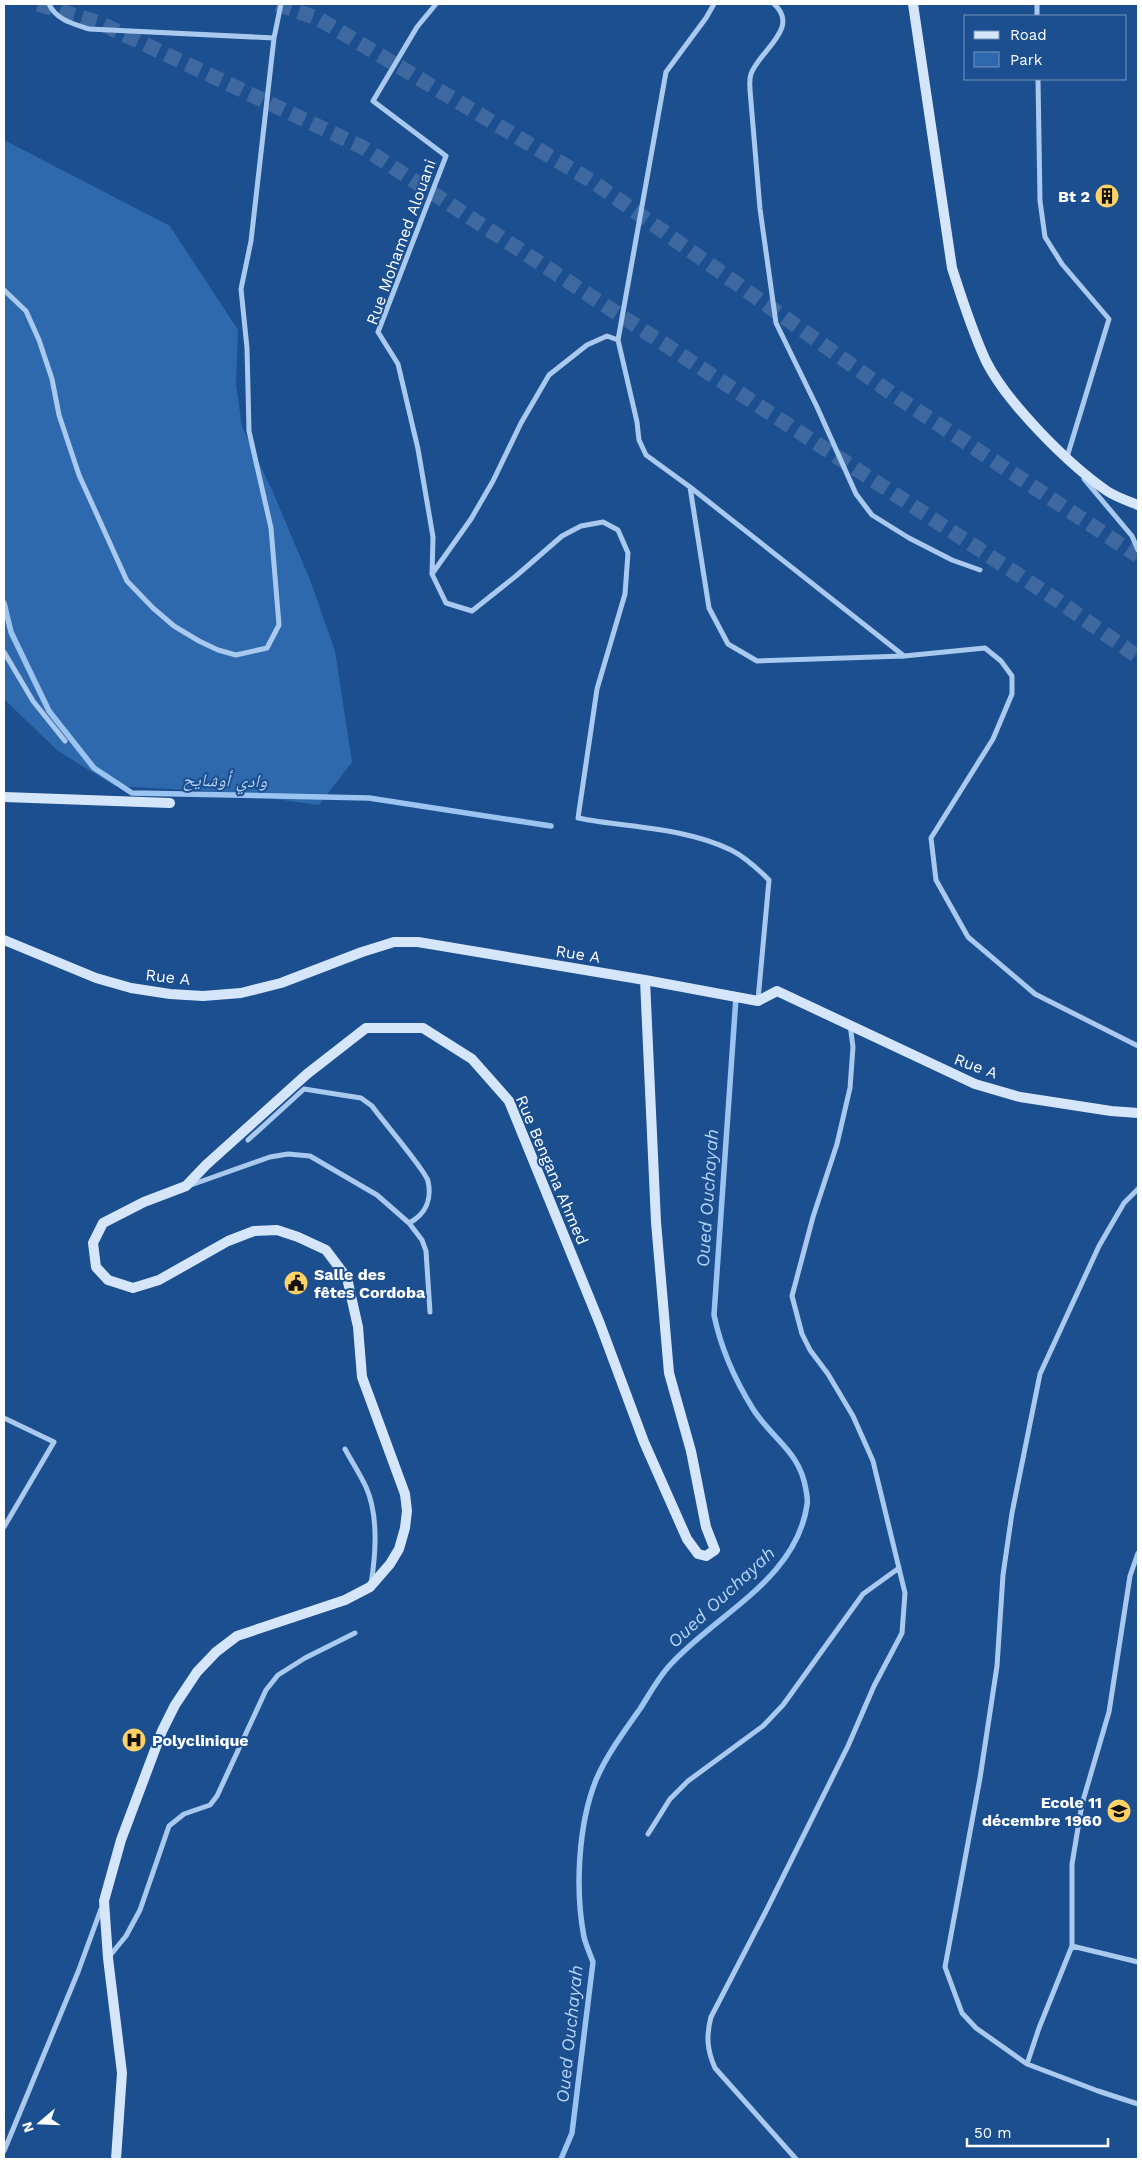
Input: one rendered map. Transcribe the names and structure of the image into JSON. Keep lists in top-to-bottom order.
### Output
{
  "streets": {
    "street": ["Rue Mohamed Alouani", "Rue A", "Rue Bengana Ahmed"]
  },
  "crossings": [
    ["Rue Mohamed Alouani", "Rue A"],
    ["Rue A", "Rue Bengana Ahmed"]
  ],
  "water": ["وادي أوشايح", "Oued Ouchayah"],
  "places": {
    "building": ["Bt 2"],
    "public building": ["Salle des fêtes Cordoba"],
    "hospital": ["Polyclinique"],
    "school or university": ["Ecole 11 décembre 1960"]
  },
  "legend": ["Road", "Park"],
  "scale_bar": "50 m",
  "north": "left"
}
